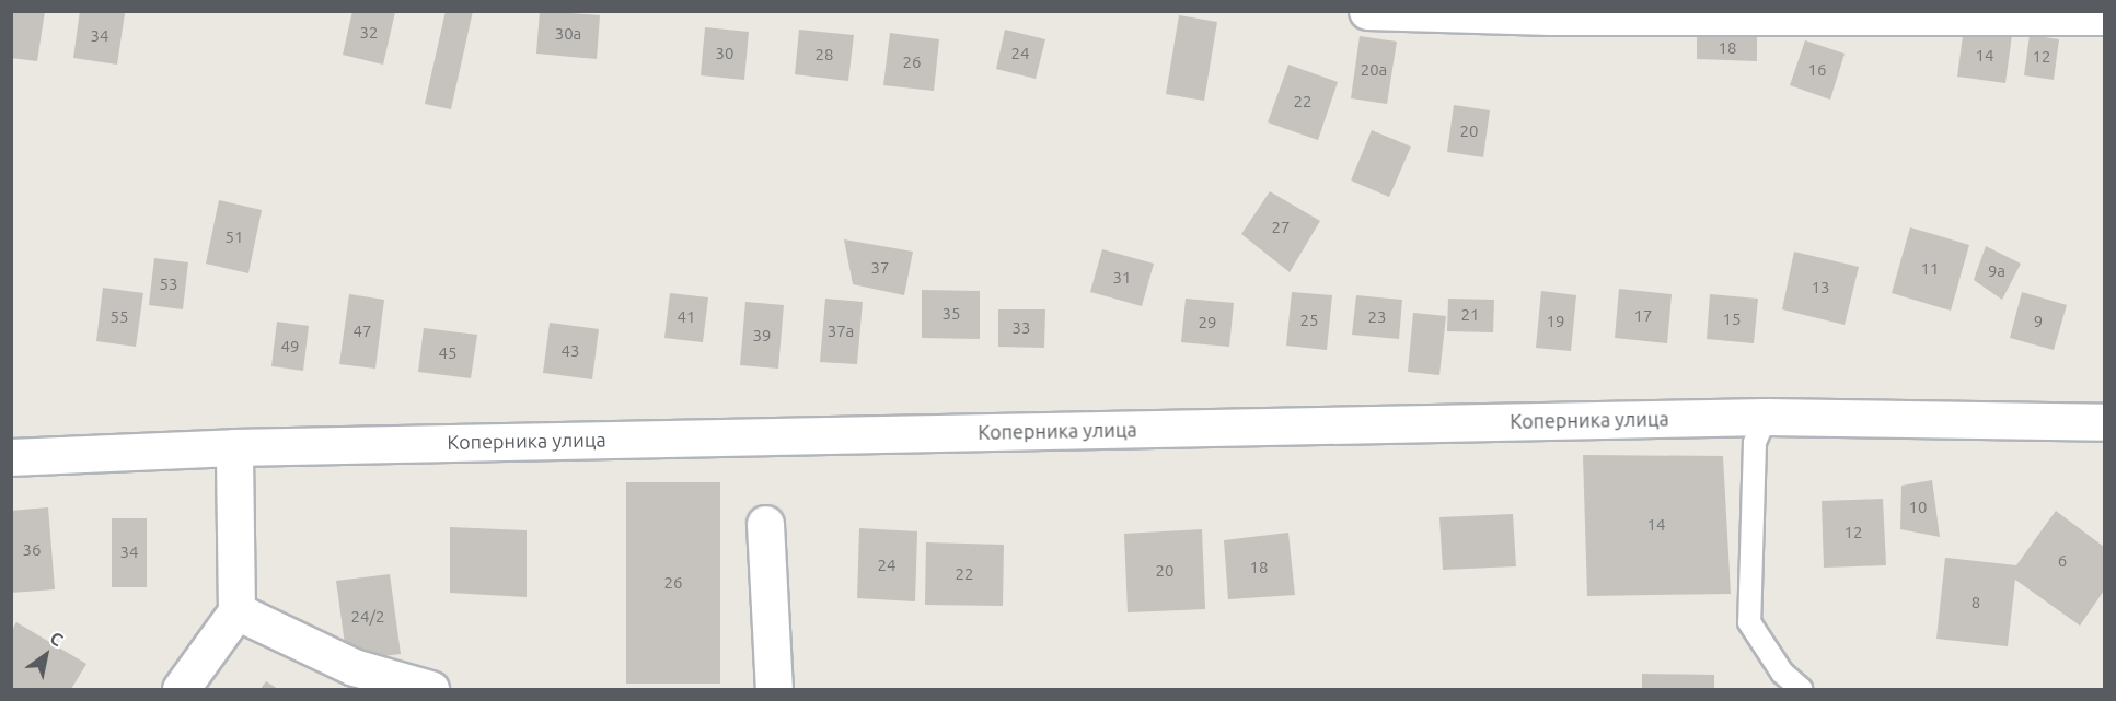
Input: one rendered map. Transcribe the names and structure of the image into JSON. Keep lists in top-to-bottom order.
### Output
{
  "streets": {
    "street": ["Коперника улица"]
  },
  "house_numbers": [
    "32",
    "30а",
    "34",
    "18",
    "30",
    "24",
    "28",
    "14",
    "12",
    "26",
    "20а",
    "16",
    "22",
    "20",
    "27",
    "51",
    "37",
    "11",
    "9а",
    "31",
    "53",
    "13",
    "35",
    "21",
    "17",
    "55",
    "41",
    "23",
    "15",
    "25",
    "19",
    "9",
    "29",
    "33",
    "47",
    "37а",
    "39",
    "49",
    "43",
    "45",
    "10",
    "14",
    "12",
    "36",
    "34",
    "6",
    "24",
    "18",
    "20",
    "22",
    "26",
    "8",
    "24/2"
  ],
  "north": "top right"
}
